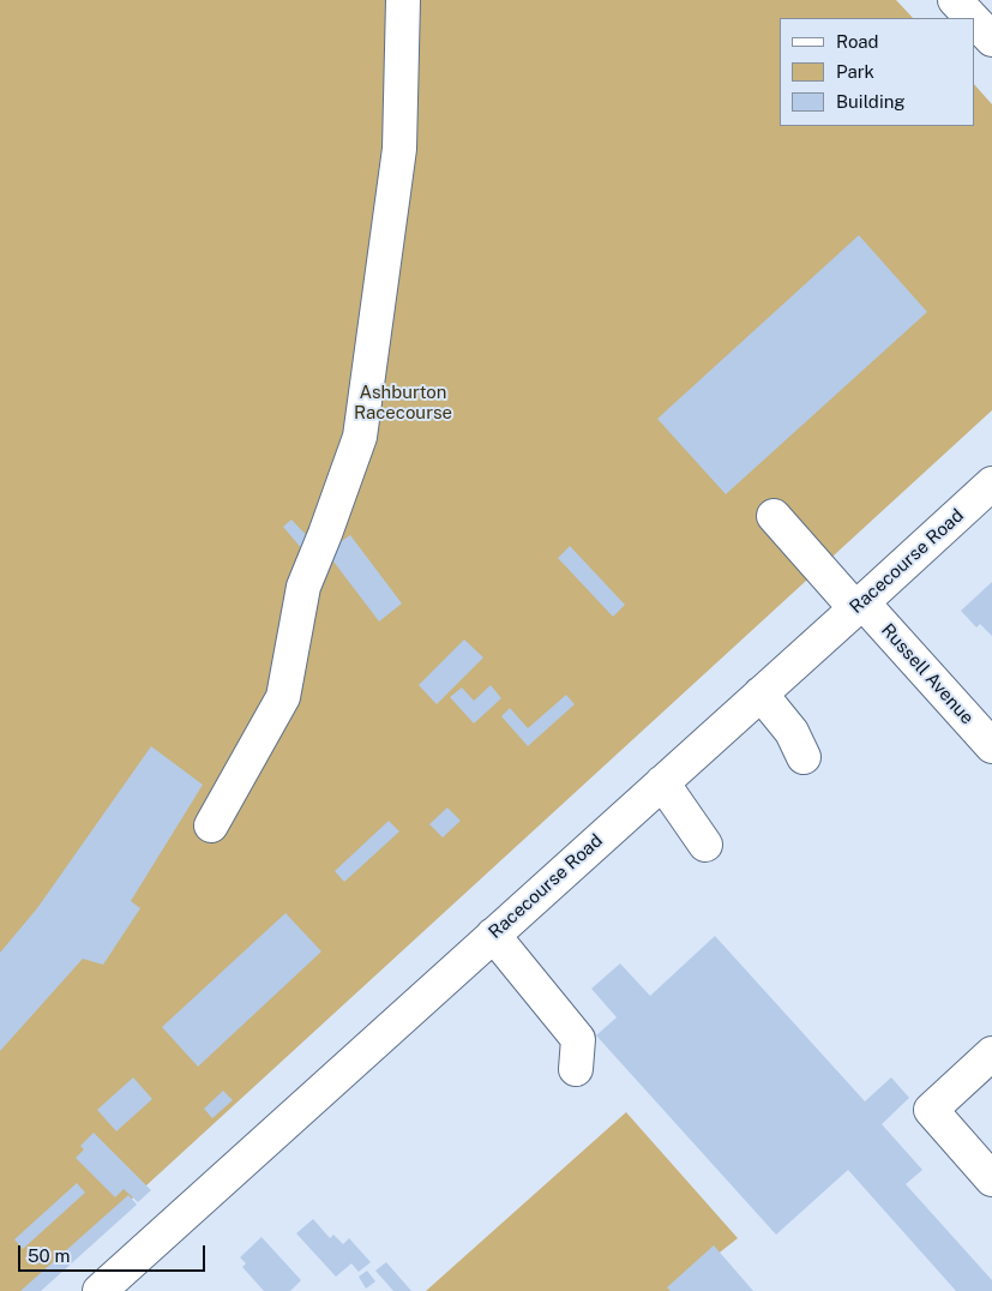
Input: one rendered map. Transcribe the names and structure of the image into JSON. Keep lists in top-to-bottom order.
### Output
{
  "streets": {
    "main road": ["Racecourse Road", "Russell Avenue"]
  },
  "crossings": [
    ["Racecourse Road", "Russell Avenue"]
  ],
  "parks": ["Ashburton Racecourse"],
  "legend": ["Road", "Park", "Building"],
  "scale_bar": "50 m"
}
